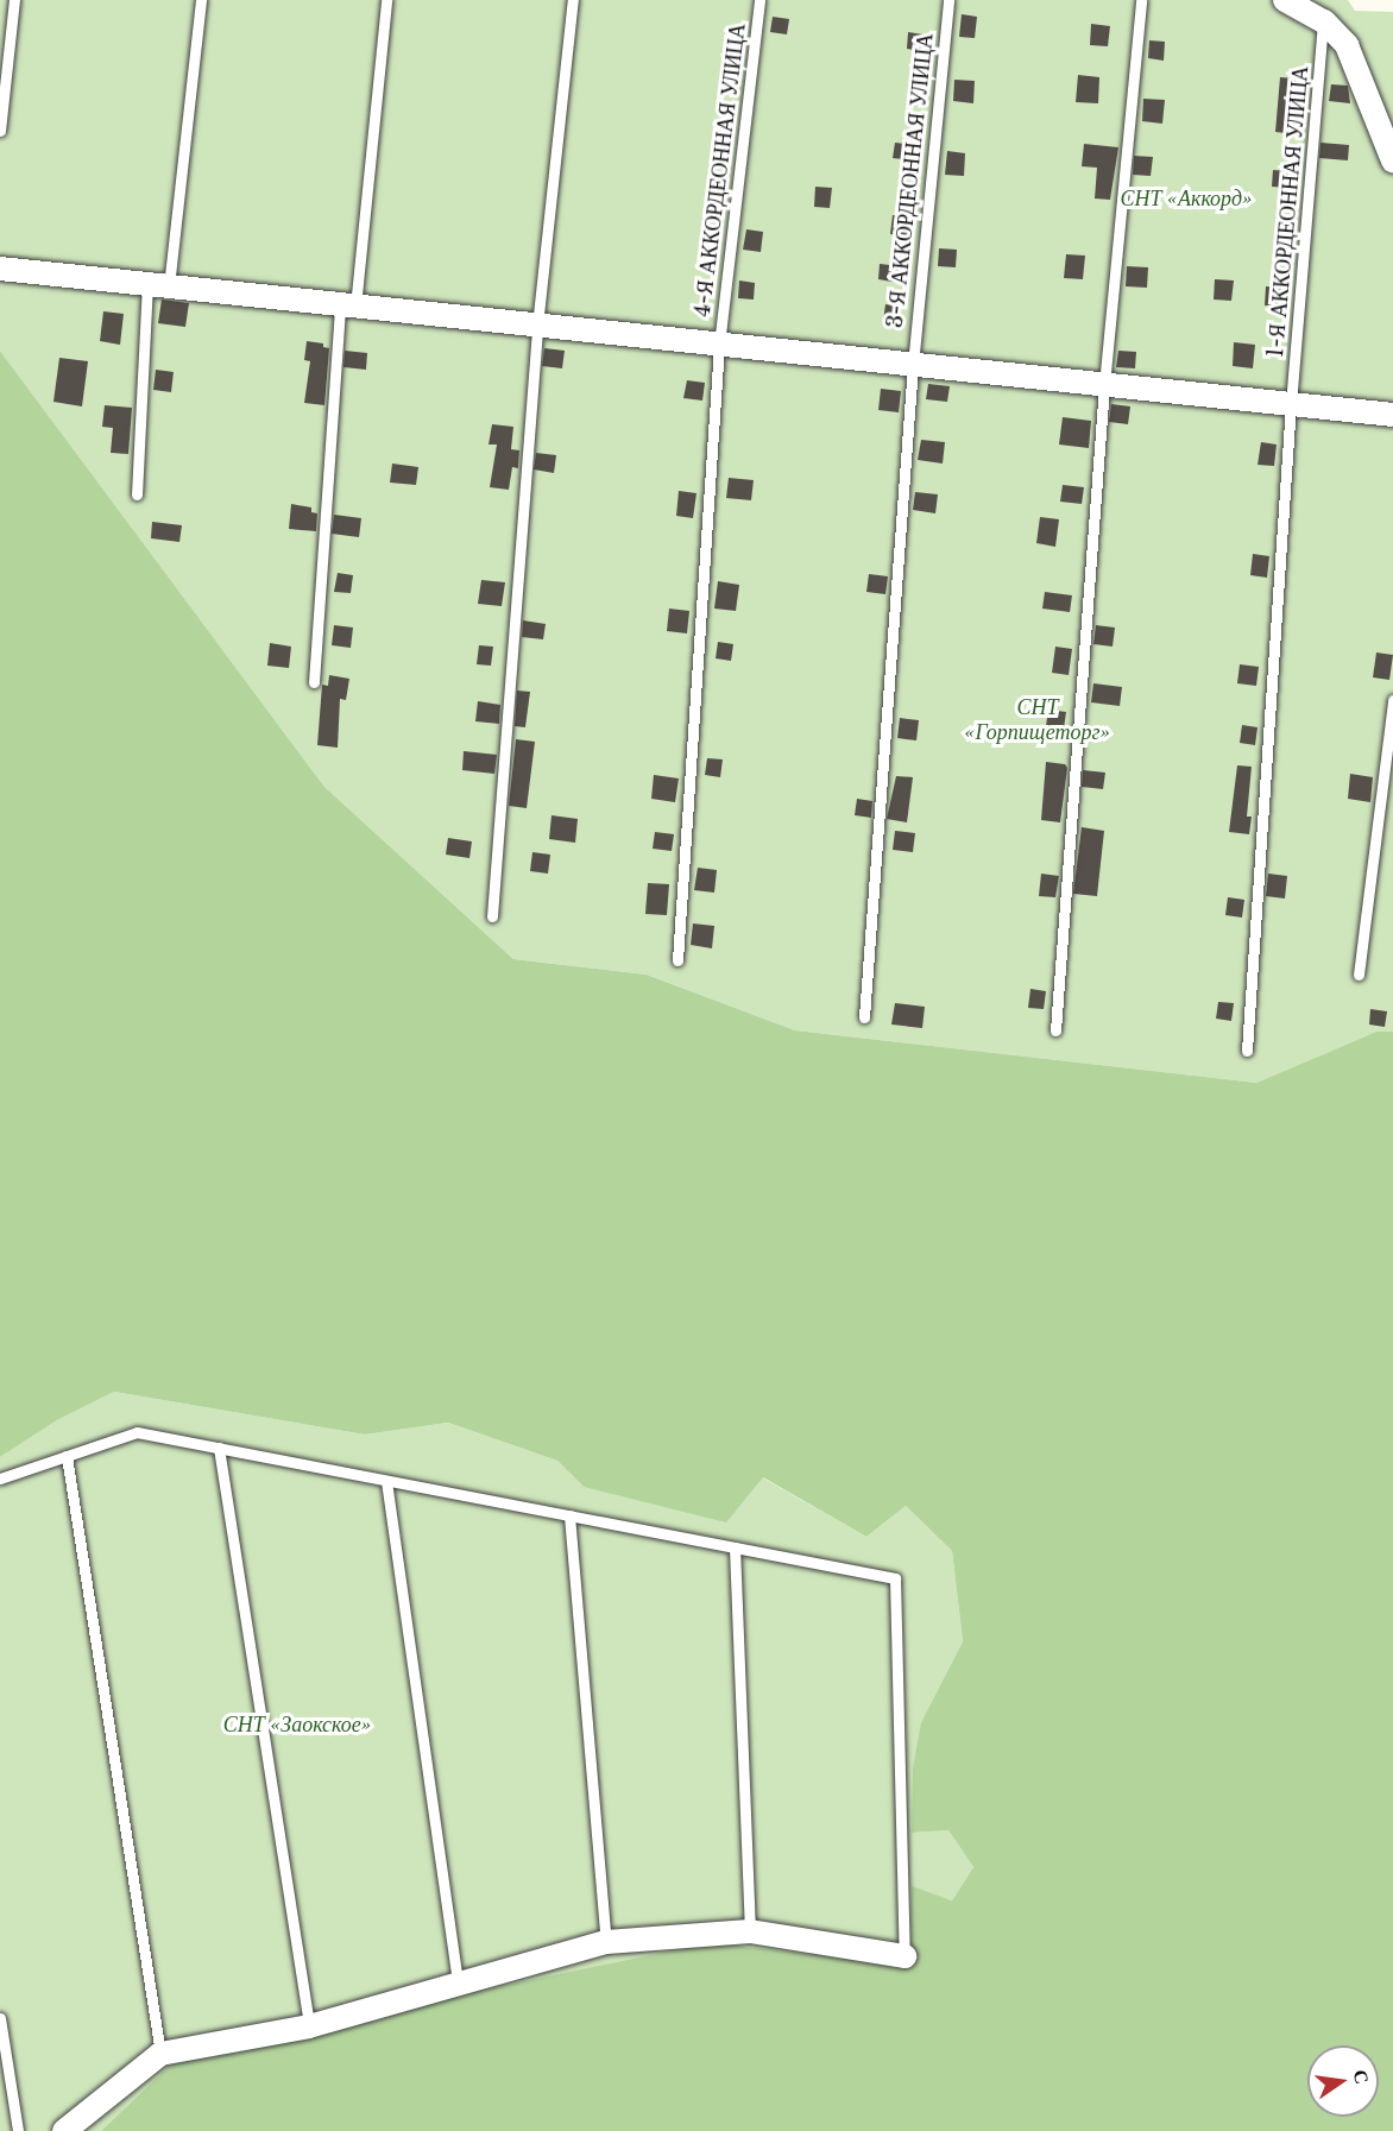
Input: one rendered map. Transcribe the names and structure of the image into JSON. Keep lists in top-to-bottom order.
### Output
{
  "streets": {
    "lane": ["4-Я АККОРДЕОННАЯ УЛИЦА", "3-Я АККОРДЕОННАЯ УЛИЦА", "1-Я АККОРДЕОННАЯ УЛИЦА"]
  },
  "parks": ["СНТ «Аккорд»", "СНТ «Горпищеторг»", "СНТ «Заокское»"],
  "north": "right"
}
